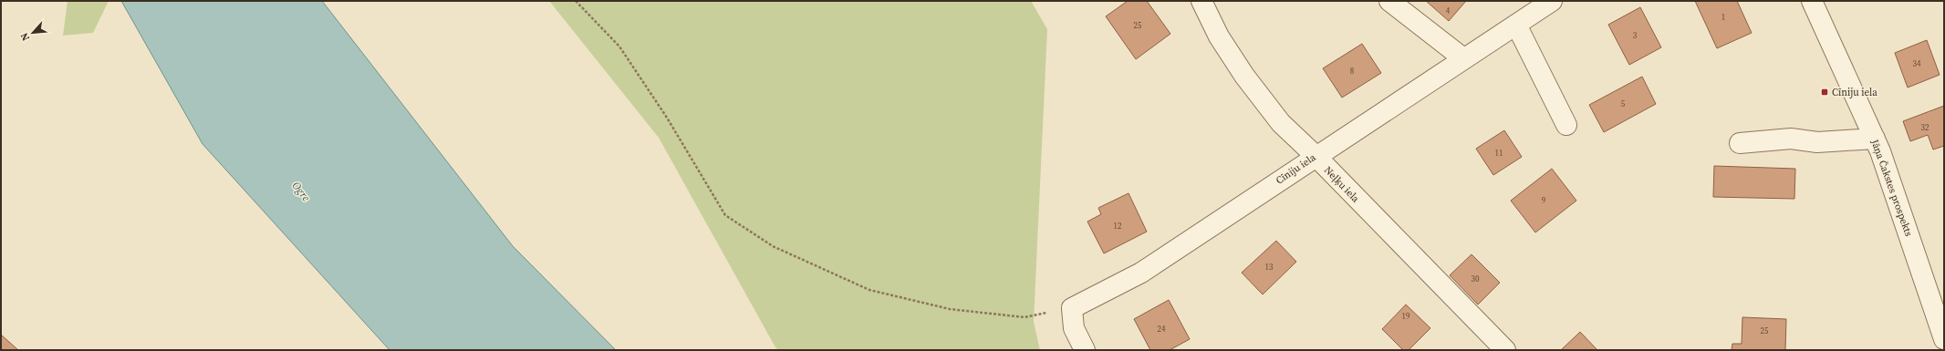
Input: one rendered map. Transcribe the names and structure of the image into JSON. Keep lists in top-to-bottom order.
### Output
{
  "streets": {
    "street": ["Cīniju iela", "Neļķu iela", "Jāņa Čakstes prospekts"]
  },
  "crossings": [
    ["Cīniju iela", "Neļķu iela"]
  ],
  "water": ["Ogre"],
  "places": {
    "transit": ["Cīniju iela"]
  },
  "house_numbers": [
    "4",
    "1",
    "25",
    "3",
    "34",
    "8",
    "5",
    "32",
    "11",
    "9",
    "12",
    "13",
    "30",
    "19",
    "24",
    "25"
  ],
  "north": "bottom left"
}
